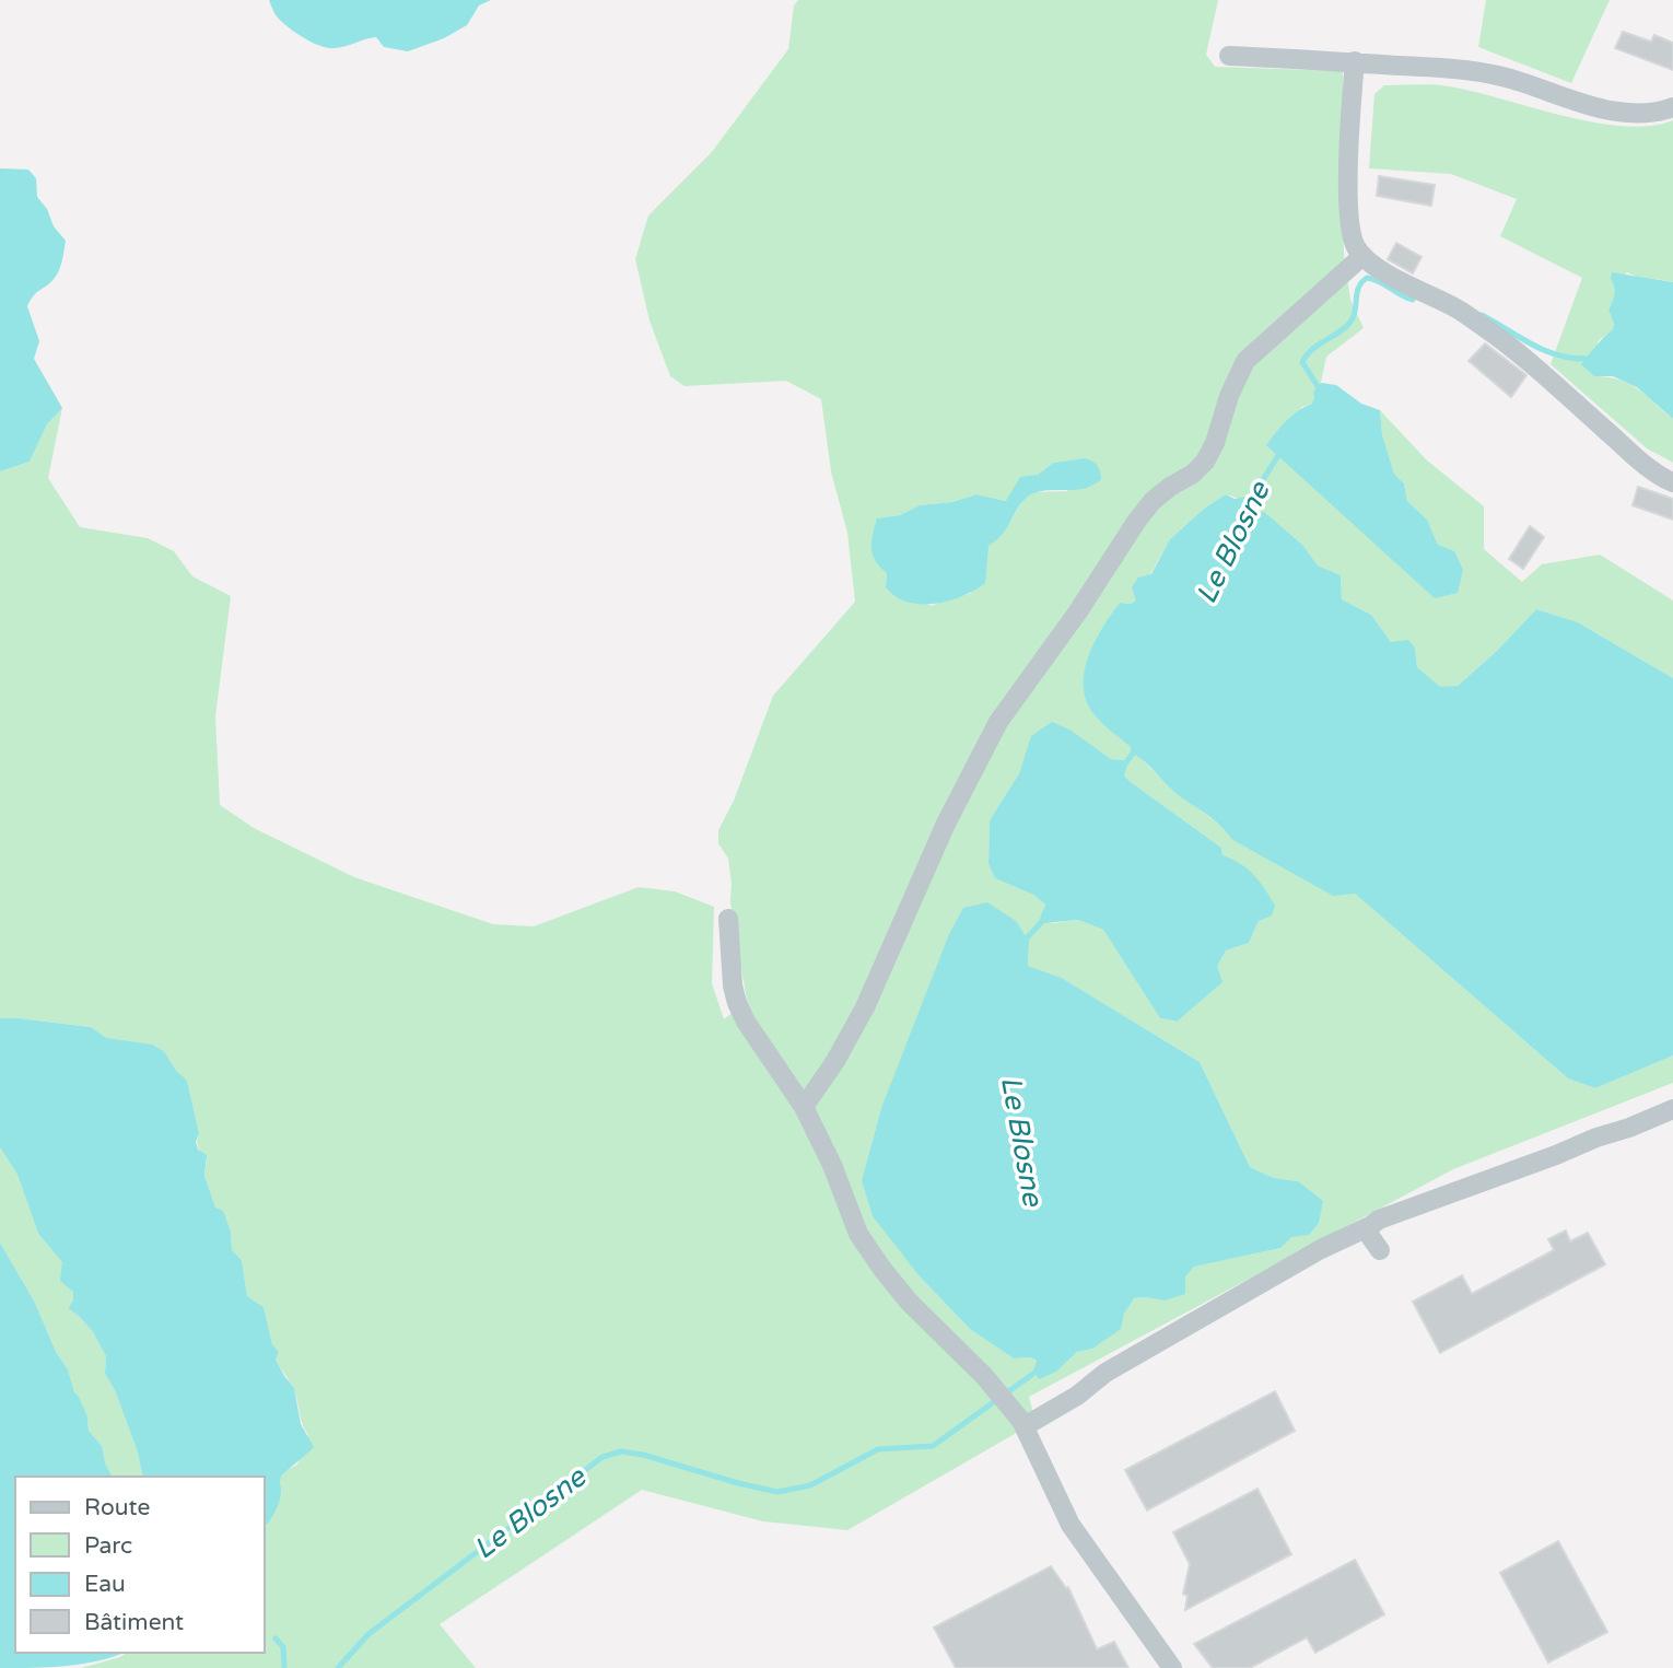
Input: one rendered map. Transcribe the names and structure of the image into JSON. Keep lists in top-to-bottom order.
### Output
{
  "water": ["Le Blosne"],
  "legend": [
    "Route",
    "Parc",
    "Eau",
    "Bâtiment"
  ]
}
